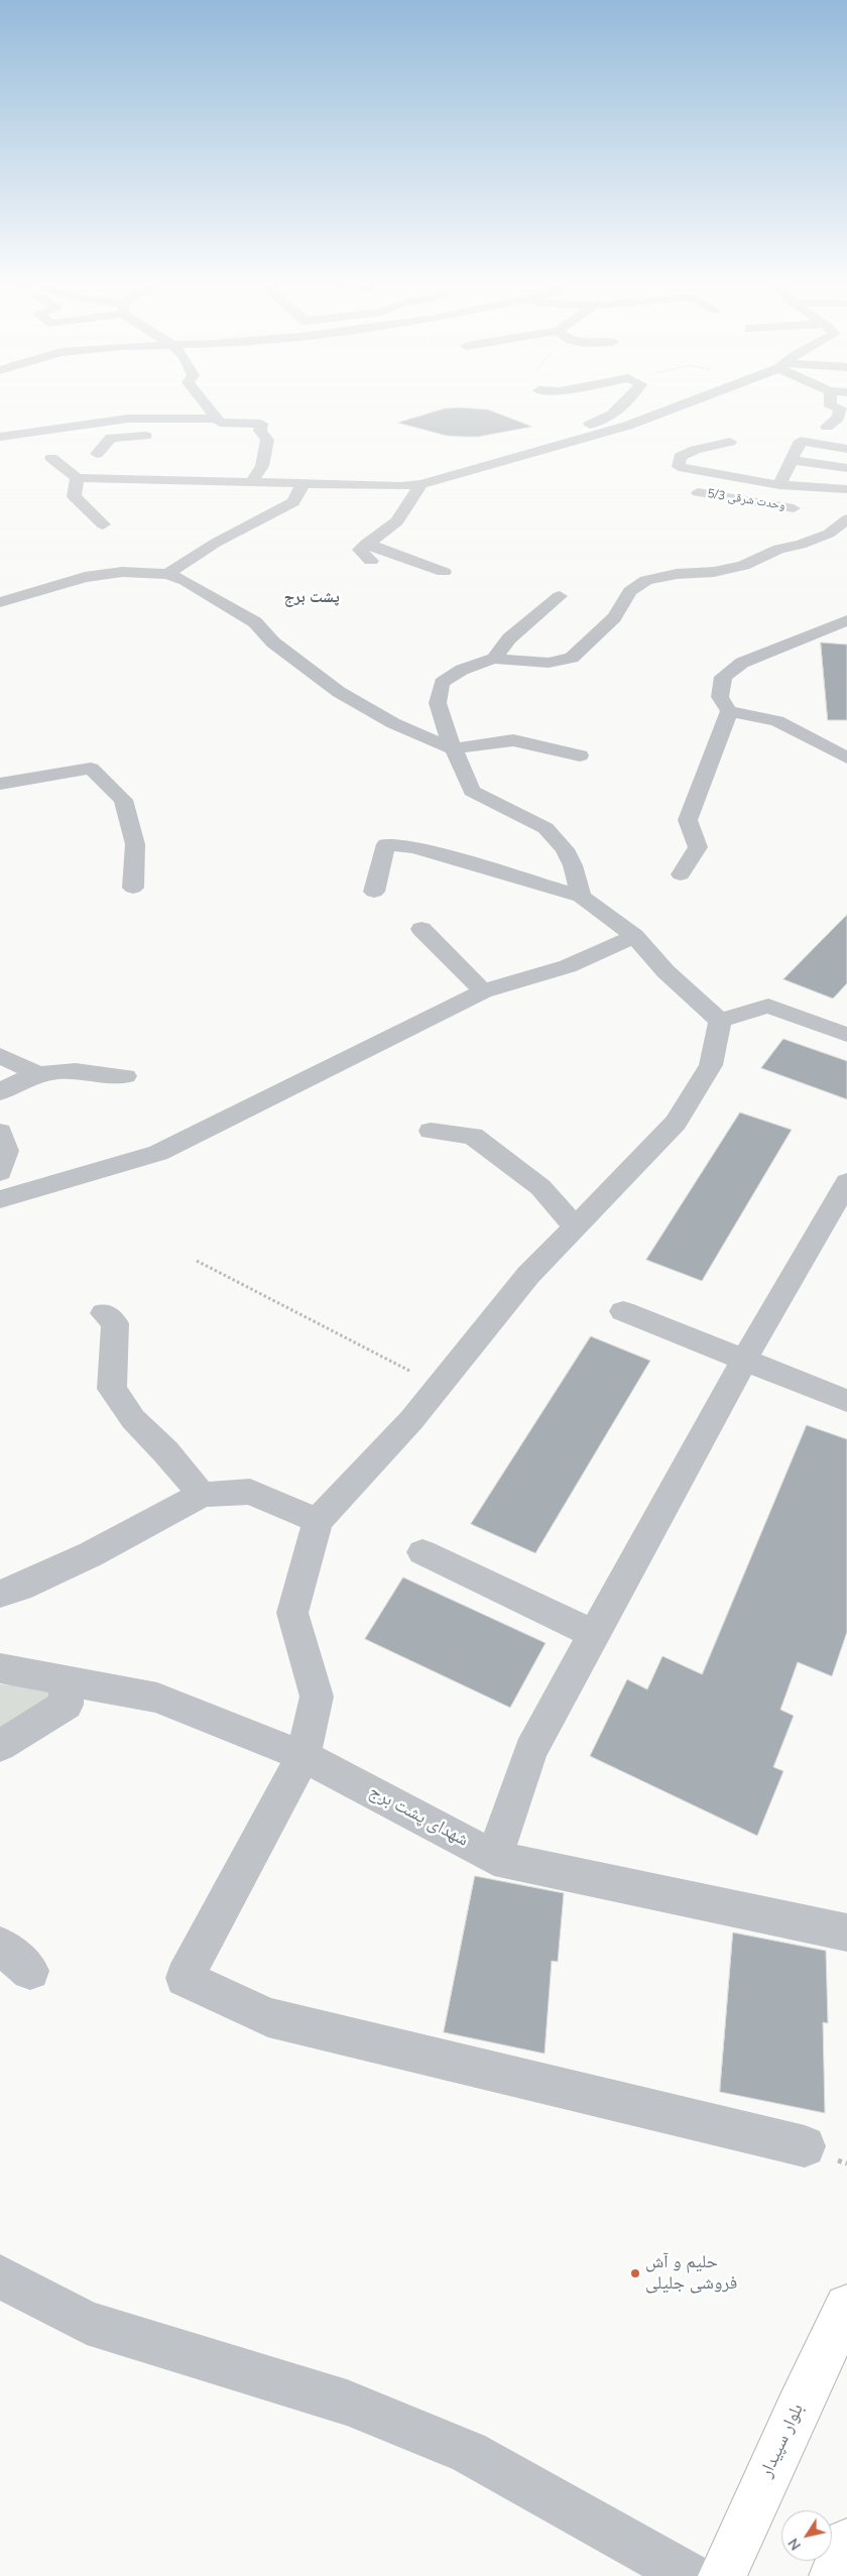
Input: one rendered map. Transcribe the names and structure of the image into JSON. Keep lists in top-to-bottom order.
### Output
{
  "streets": {
    "main road": ["بلوار سپیدار"],
    "street": ["وحدت شرقی 5/3", "شهدای پشت برج"]
  },
  "districts": ["پشت برج"],
  "places": ["حلیم و آش فروشی جلیلی"],
  "north": "bottom left"
}
